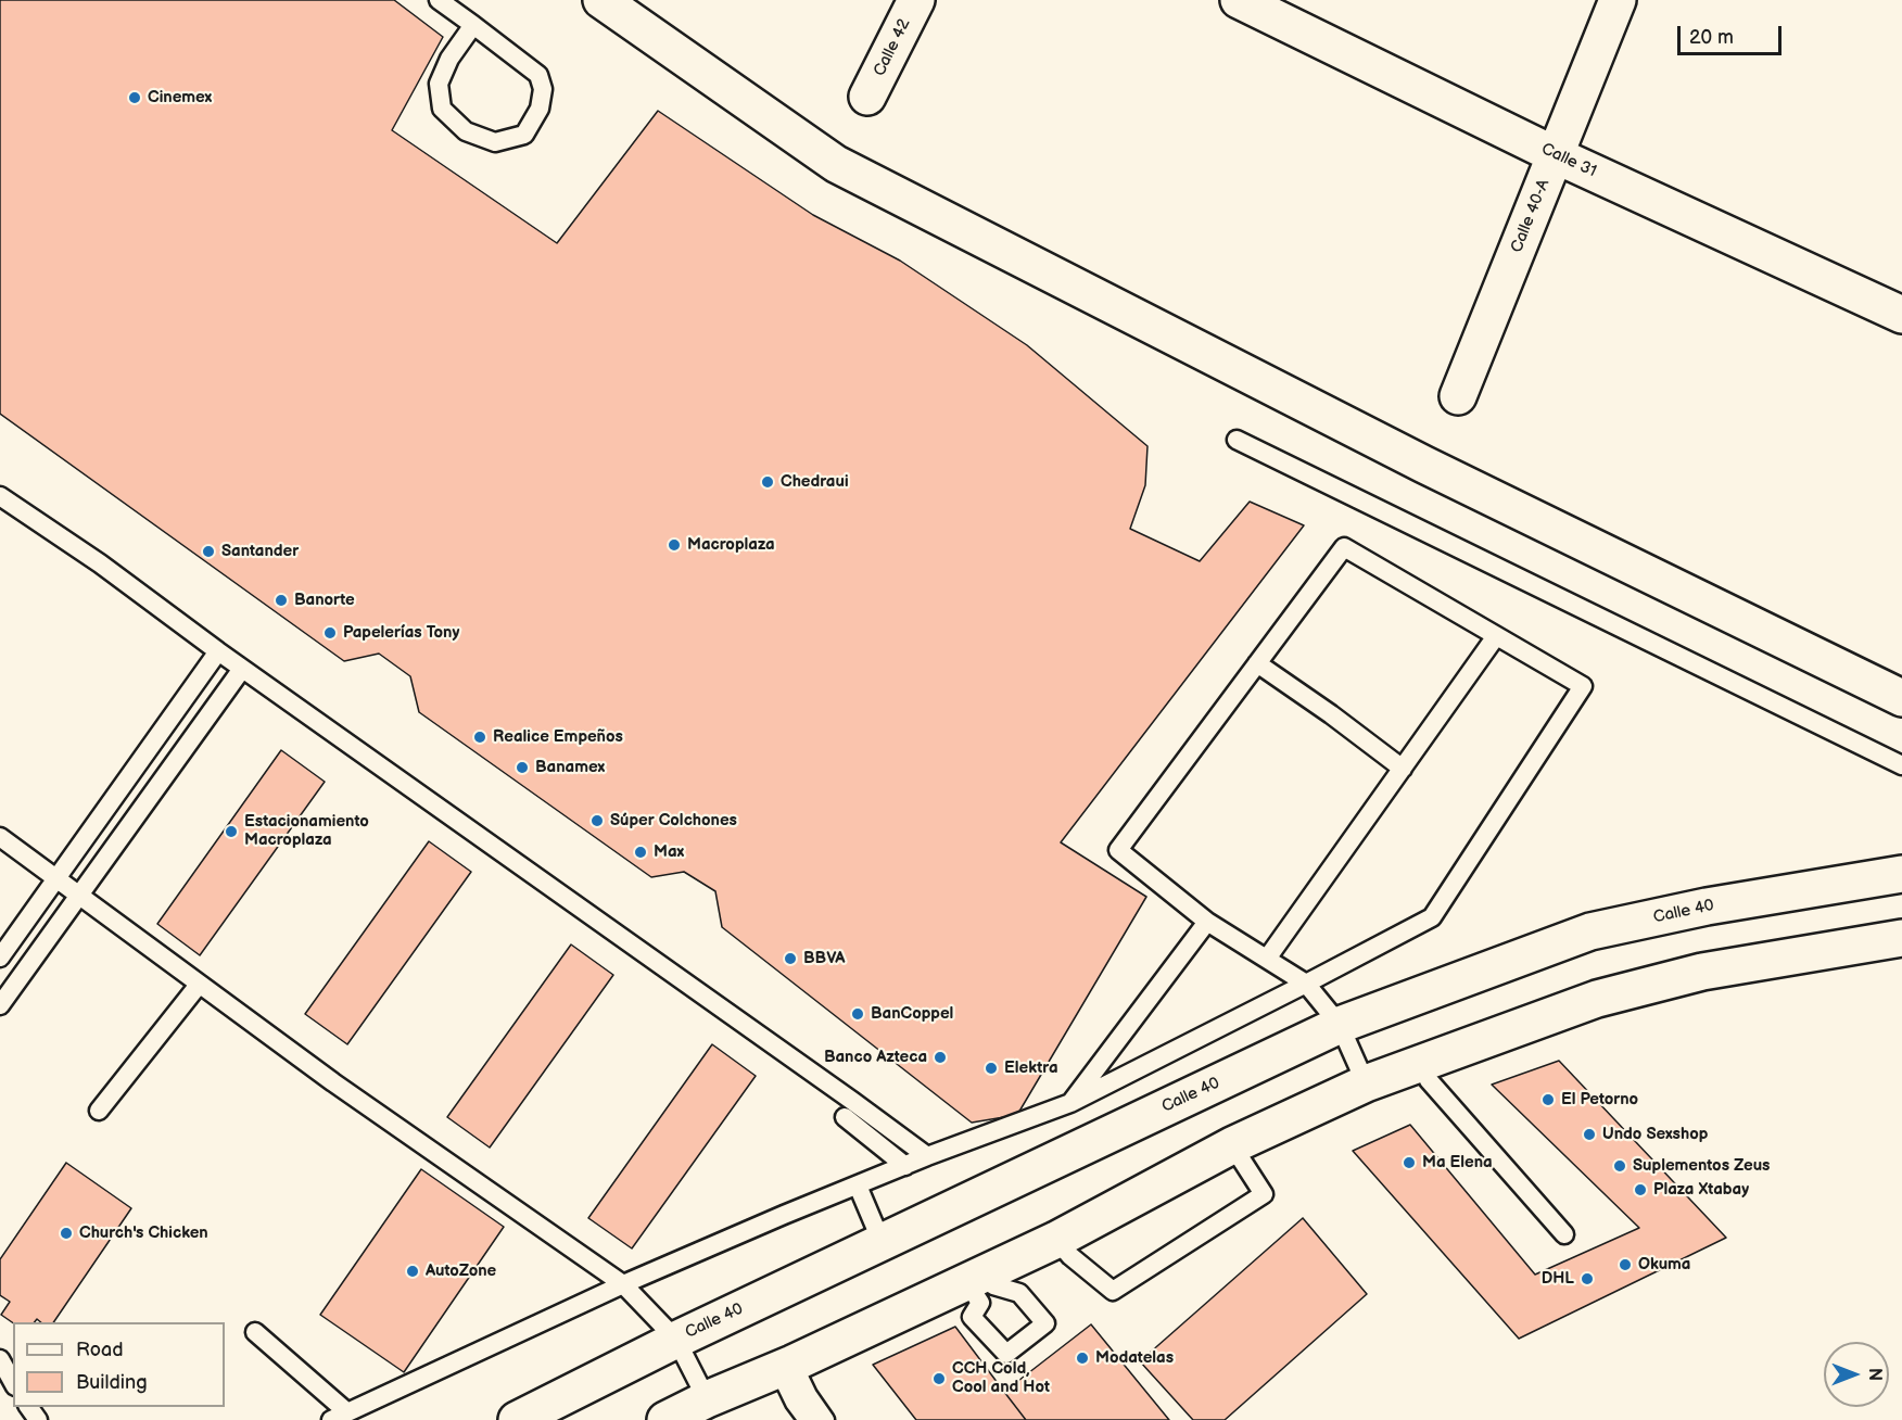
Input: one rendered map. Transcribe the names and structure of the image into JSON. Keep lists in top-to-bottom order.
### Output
{
  "streets": {
    "main road": [
      "Calle 42",
      "Calle 31",
      "Calle 40-A",
      "Calle 40"
    ]
  },
  "crossings": [
    ["Calle 31", "Calle 40-A"]
  ],
  "places": [
    "Cinemex",
    "Chedraui",
    "Macroplaza",
    "Santander",
    "Banorte",
    "Papelerías Tony",
    "Realice Empeños",
    "Banamex",
    "Súper Colchones",
    "Estacionamiento Macroplaza",
    "Max",
    "BBVA",
    "BanCoppel",
    "Banco Azteca",
    "Elektra",
    "El Petorno",
    "Undo Sexshop",
    "Ma Elena",
    "Suplementos Zeus",
    "Plaza Xtabay",
    "Church's Chicken",
    "Okuma",
    "AutoZone",
    "DHL",
    "Modatelas",
    "CCH Cold, Cool and Hot"
  ],
  "legend": ["Road", "Building"],
  "scale_bar": "20 m",
  "north": "right"
}
